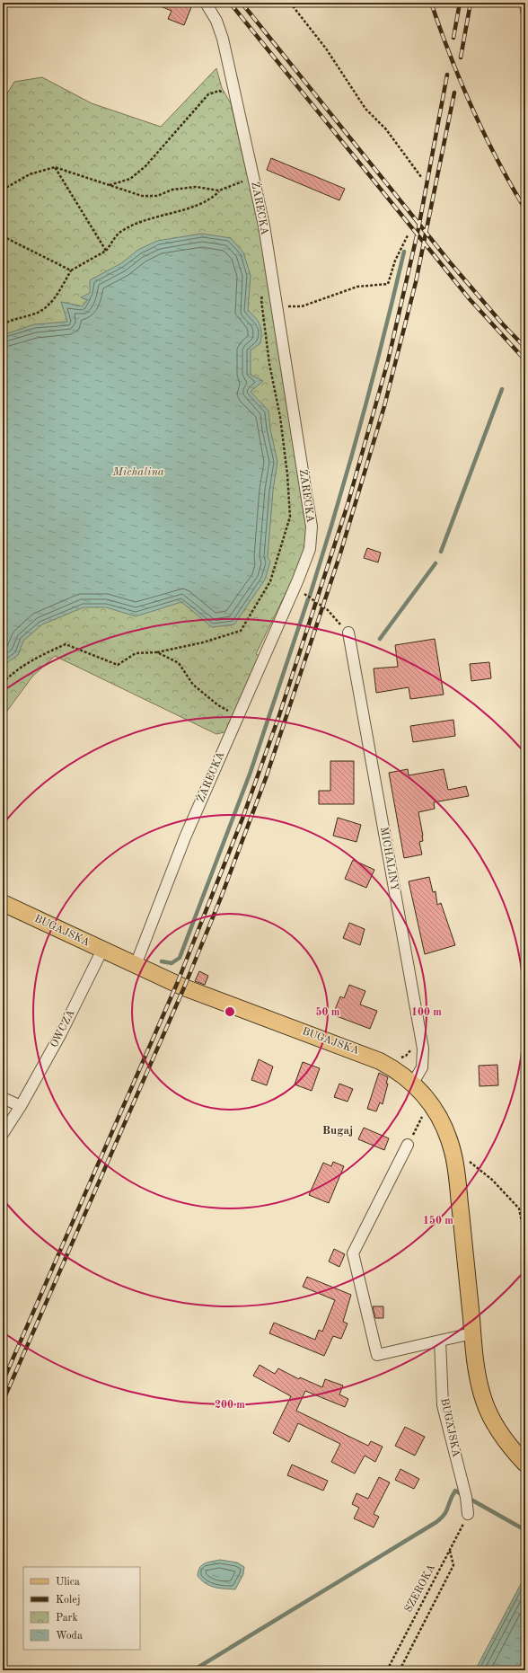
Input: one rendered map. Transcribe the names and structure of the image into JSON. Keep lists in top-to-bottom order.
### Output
{
  "streets": {
    "main road": ["BUGAJSKA"],
    "street": ["ŻARECKA", "MICHALINY", "OWCZA"],
    "path": ["SZEROKA"]
  },
  "crossings": [
    ["ŻARECKA", "BUGAJSKA"],
    ["MICHALINY", "BUGAJSKA"],
    ["BUGAJSKA", "OWCZA"],
    ["BUGAJSKA", "SZEROKA"]
  ],
  "districts": ["Bugaj"],
  "water": ["Michalina"],
  "legend": [
    "Ulica",
    "Kolej",
    "Park",
    "Woda"
  ],
  "rings": [
    "50 m",
    "100 m",
    "150 m",
    "200 m"
  ]
}
